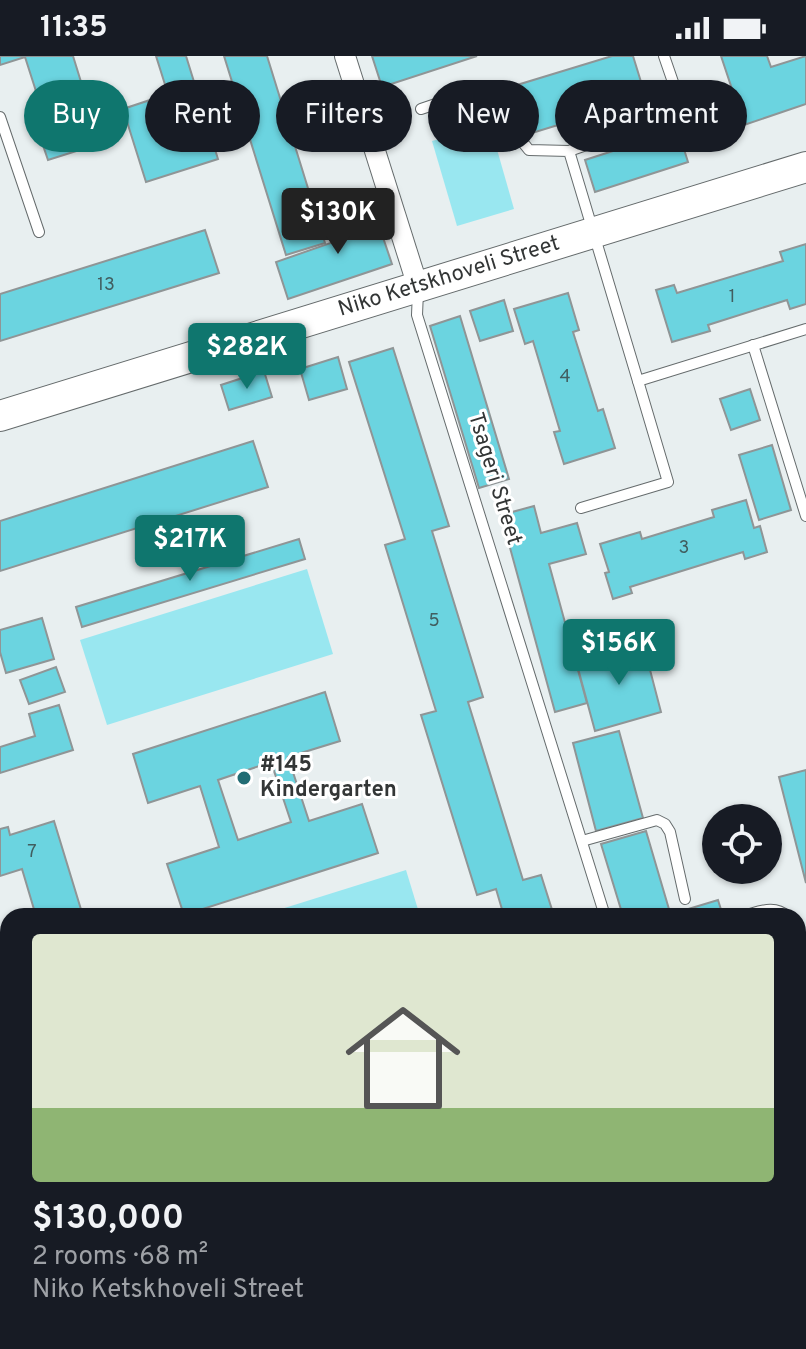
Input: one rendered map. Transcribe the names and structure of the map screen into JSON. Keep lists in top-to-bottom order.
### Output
{
  "streets": {
    "street": ["Niko Ketskhoveli Street", "Tsageri Street"]
  },
  "crossings": [
    ["Niko Ketskhoveli Street", "Tsageri Street"]
  ],
  "places": ["#145 Kindergarten"],
  "house_numbers": [
    "13",
    "1",
    "4",
    "3",
    "5",
    "7"
  ],
  "page": {
    "status": "11:35",
    "chip": [
      "Buy",
      "Rent",
      "Filters",
      "New",
      "Apartment"
    ],
    "price": [
      "$130K",
      "$282K",
      "$217K",
      "$156K"
    ],
    "list": [
      {
        "name": "$130,000",
        "note": "2 rooms · 68 m² · Niko Ketskhoveli Street"
      }
    ]
  }
}
